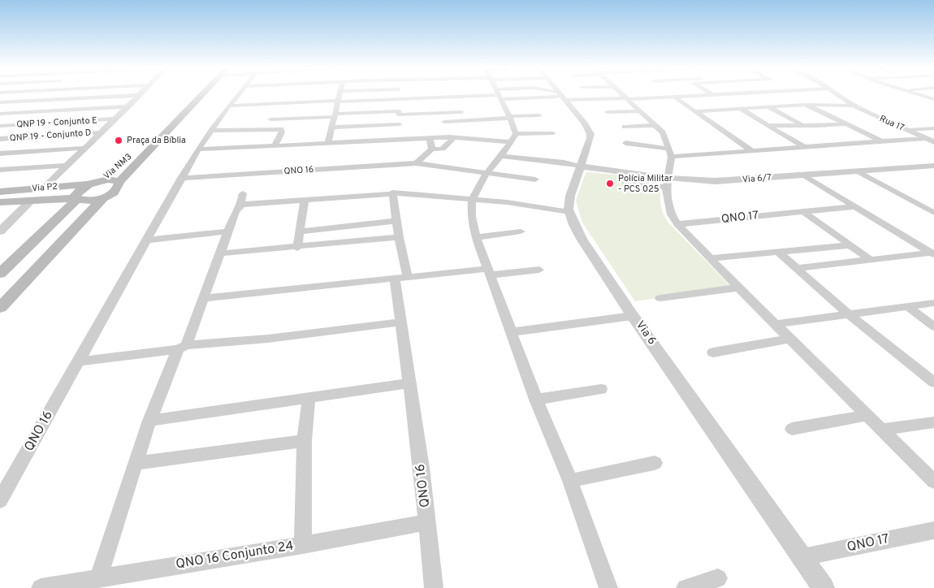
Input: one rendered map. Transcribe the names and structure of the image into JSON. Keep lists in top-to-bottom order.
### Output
{
  "streets": {
    "main road": ["Via NM3", "Via P2"],
    "street": [
      "QNP 19 - Conjunto E",
      "Rua 17",
      "QNP 19 - Conjunto D",
      "QNO 16",
      "Via 6/7",
      "QNO 17",
      "Via 6",
      "QNO 16 Conjunto 24"
    ]
  },
  "crossings": [
    ["QNO 16", "QNO 16 Conjunto 24"],
    ["QNO 17", "Via 6"]
  ],
  "places": ["Praça da Bíblia", "Polícia Militar - PCS 025"]
}
